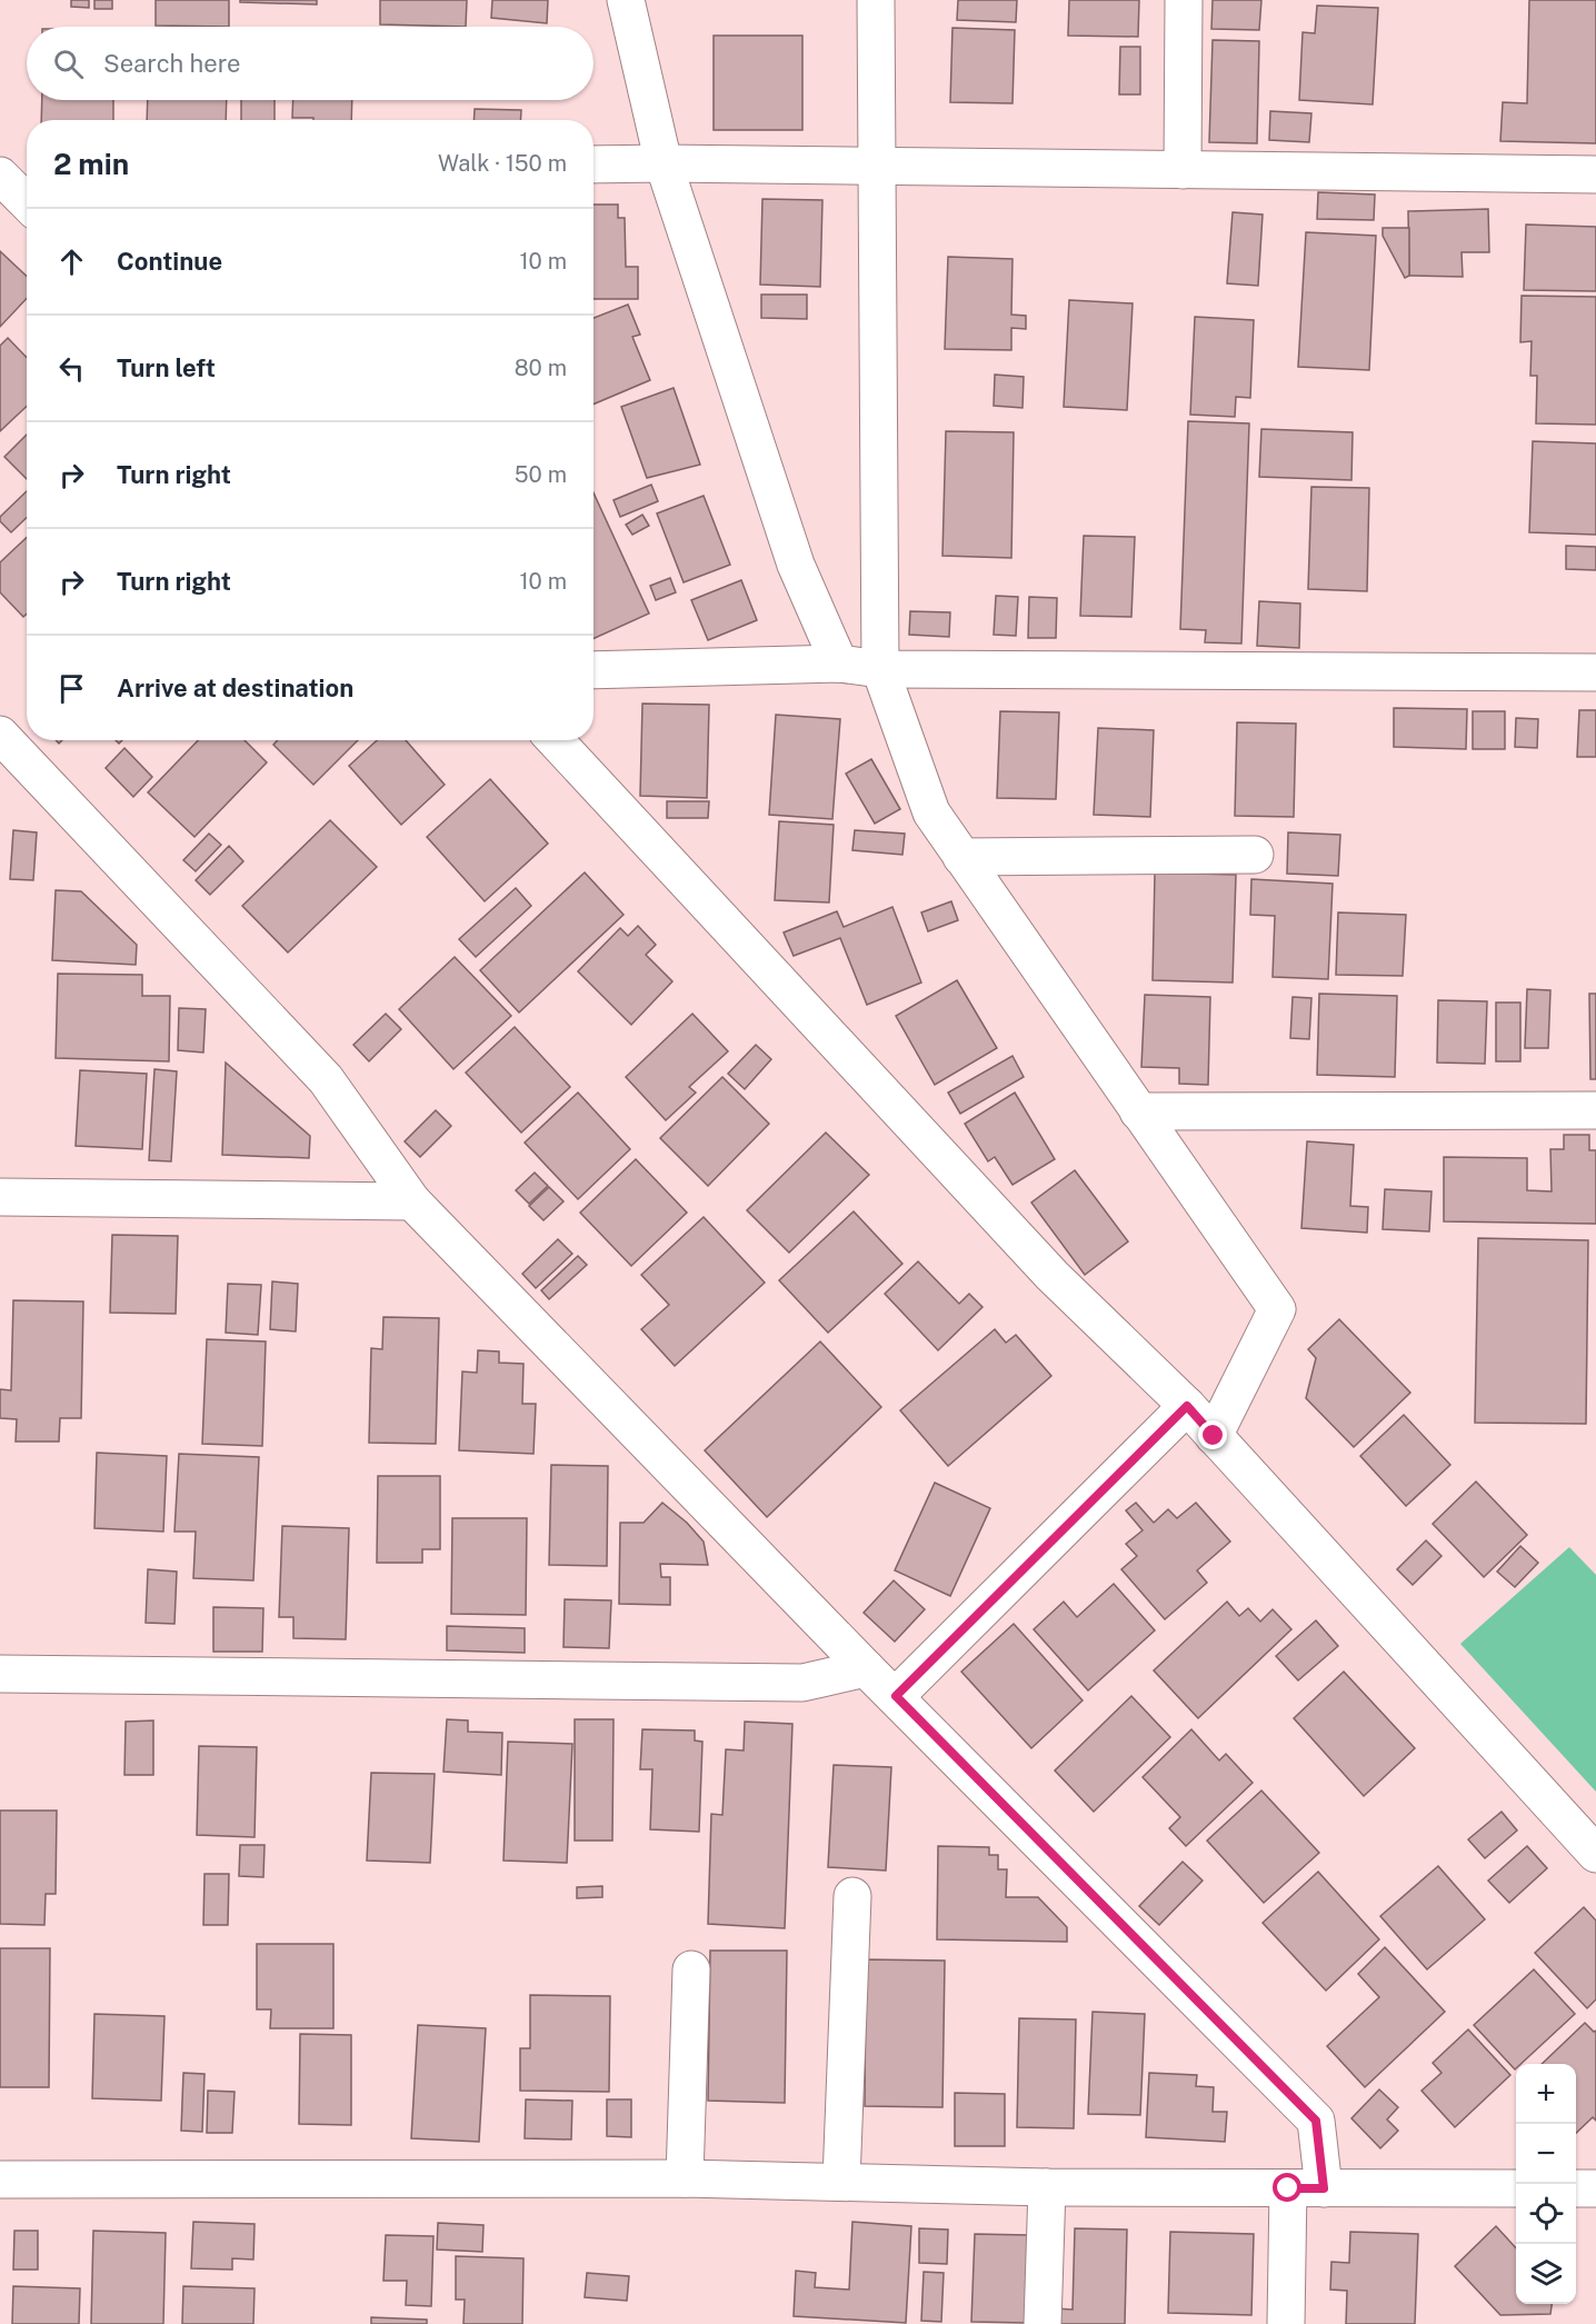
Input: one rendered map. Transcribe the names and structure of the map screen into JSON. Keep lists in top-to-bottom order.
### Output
{
  "page": {
    "search": "Search here",
    "heading": ["2 min", "Walk · 150 m"],
    "list": [
      ["Continue", "10 m"],
      ["Turn left", "80 m"],
      ["Turn right", "50 m"],
      ["Turn right", "10 m"],
      "Arrive at destination"
    ],
    "map_buttons": ["+", "−"]
  }
}
